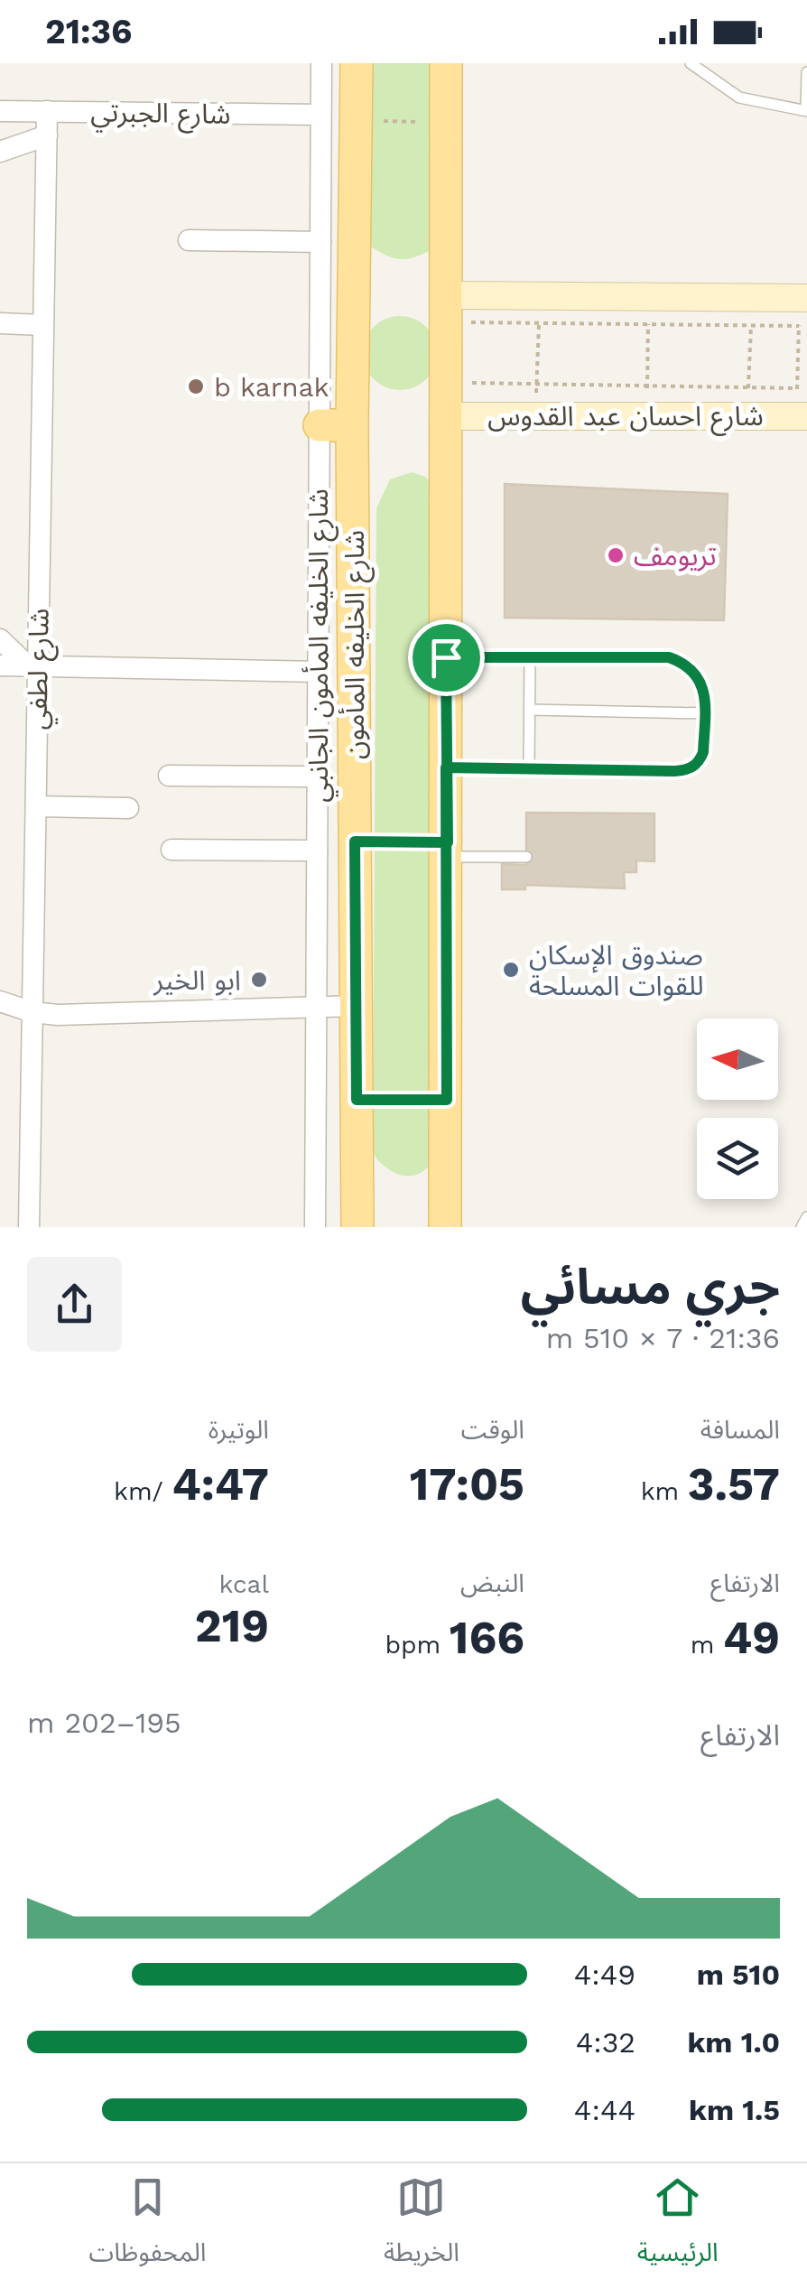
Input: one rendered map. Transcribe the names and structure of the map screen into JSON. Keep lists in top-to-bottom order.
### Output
{
  "streets": {
    "main road": ["شارع الخليفه المأمون"],
    "street": [
      "شارع الجبرتي",
      "شارع احسان عبد القدوس",
      "شارع الخليفه المأمون الجانبي",
      "شارع لطفي"
    ]
  },
  "crossings": [
    ["شارع الجبرتي", "شارع الخليفه المأمون الجانبي"],
    ["شارع الجبرتي", "شارع لطفي"]
  ],
  "places": [
    "b karnak",
    "تريومف",
    "صندوق الإسكان للقوات المسلحة",
    "ابو الخير"
  ],
  "north": "left",
  "page": {
    "status": "21:36",
    "heading": ["جري مسائي", "21:36 · 7 × 510 m"],
    "stats": [
      ["المسافة", "3.57 km"],
      ["الوقت", "17:05"],
      ["الوتيرة", "4:47 /km"],
      ["الارتفاع", "49 m"],
      ["النبض", "166 bpm"],
      ["kcal", "219"]
    ],
    "chart": ["الارتفاع", "195–202 m"],
    "list": [
      {
        "name": "510 m",
        "note": "4:49"
      },
      {
        "name": "1.0 km",
        "note": "4:32"
      },
      {
        "name": "1.5 km",
        "note": "4:44"
      }
    ],
    "tabs": ["الرئيسية", "الخريطة", "المحفوظات"]
  }
}
